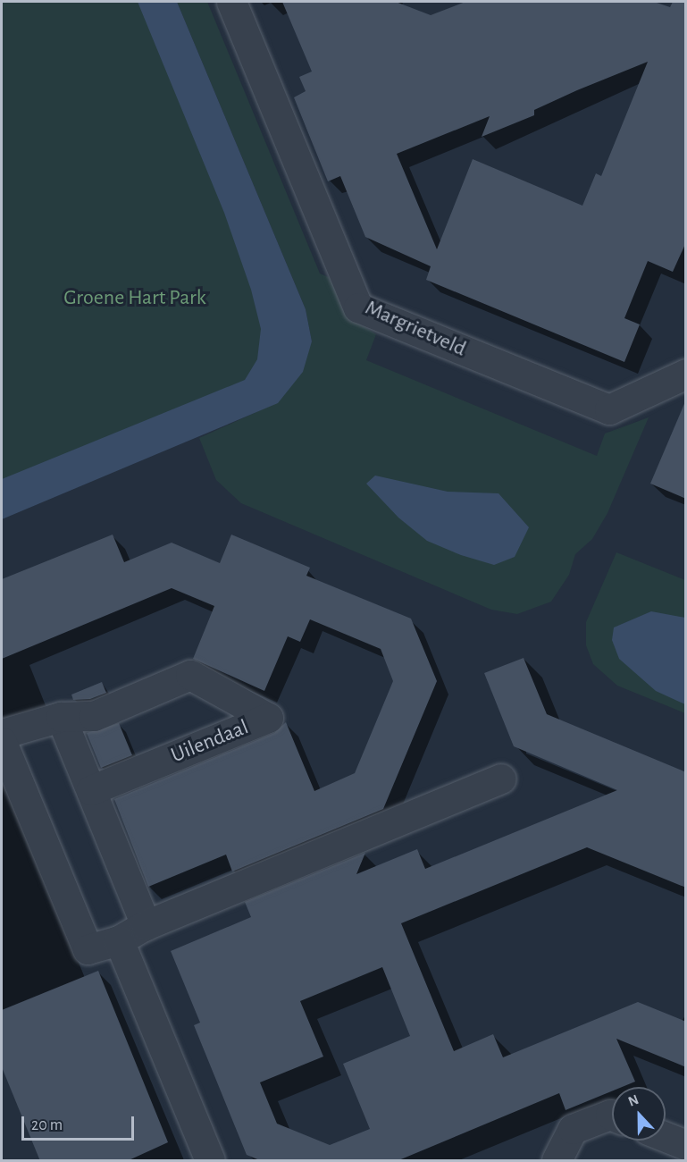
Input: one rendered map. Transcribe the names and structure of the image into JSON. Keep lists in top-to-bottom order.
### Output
{
  "streets": {
    "street": ["Margrietveld", "Uilendaal"]
  },
  "parks": ["Groene Hart Park"],
  "scale_bar": "20 m",
  "north": "top"
}
